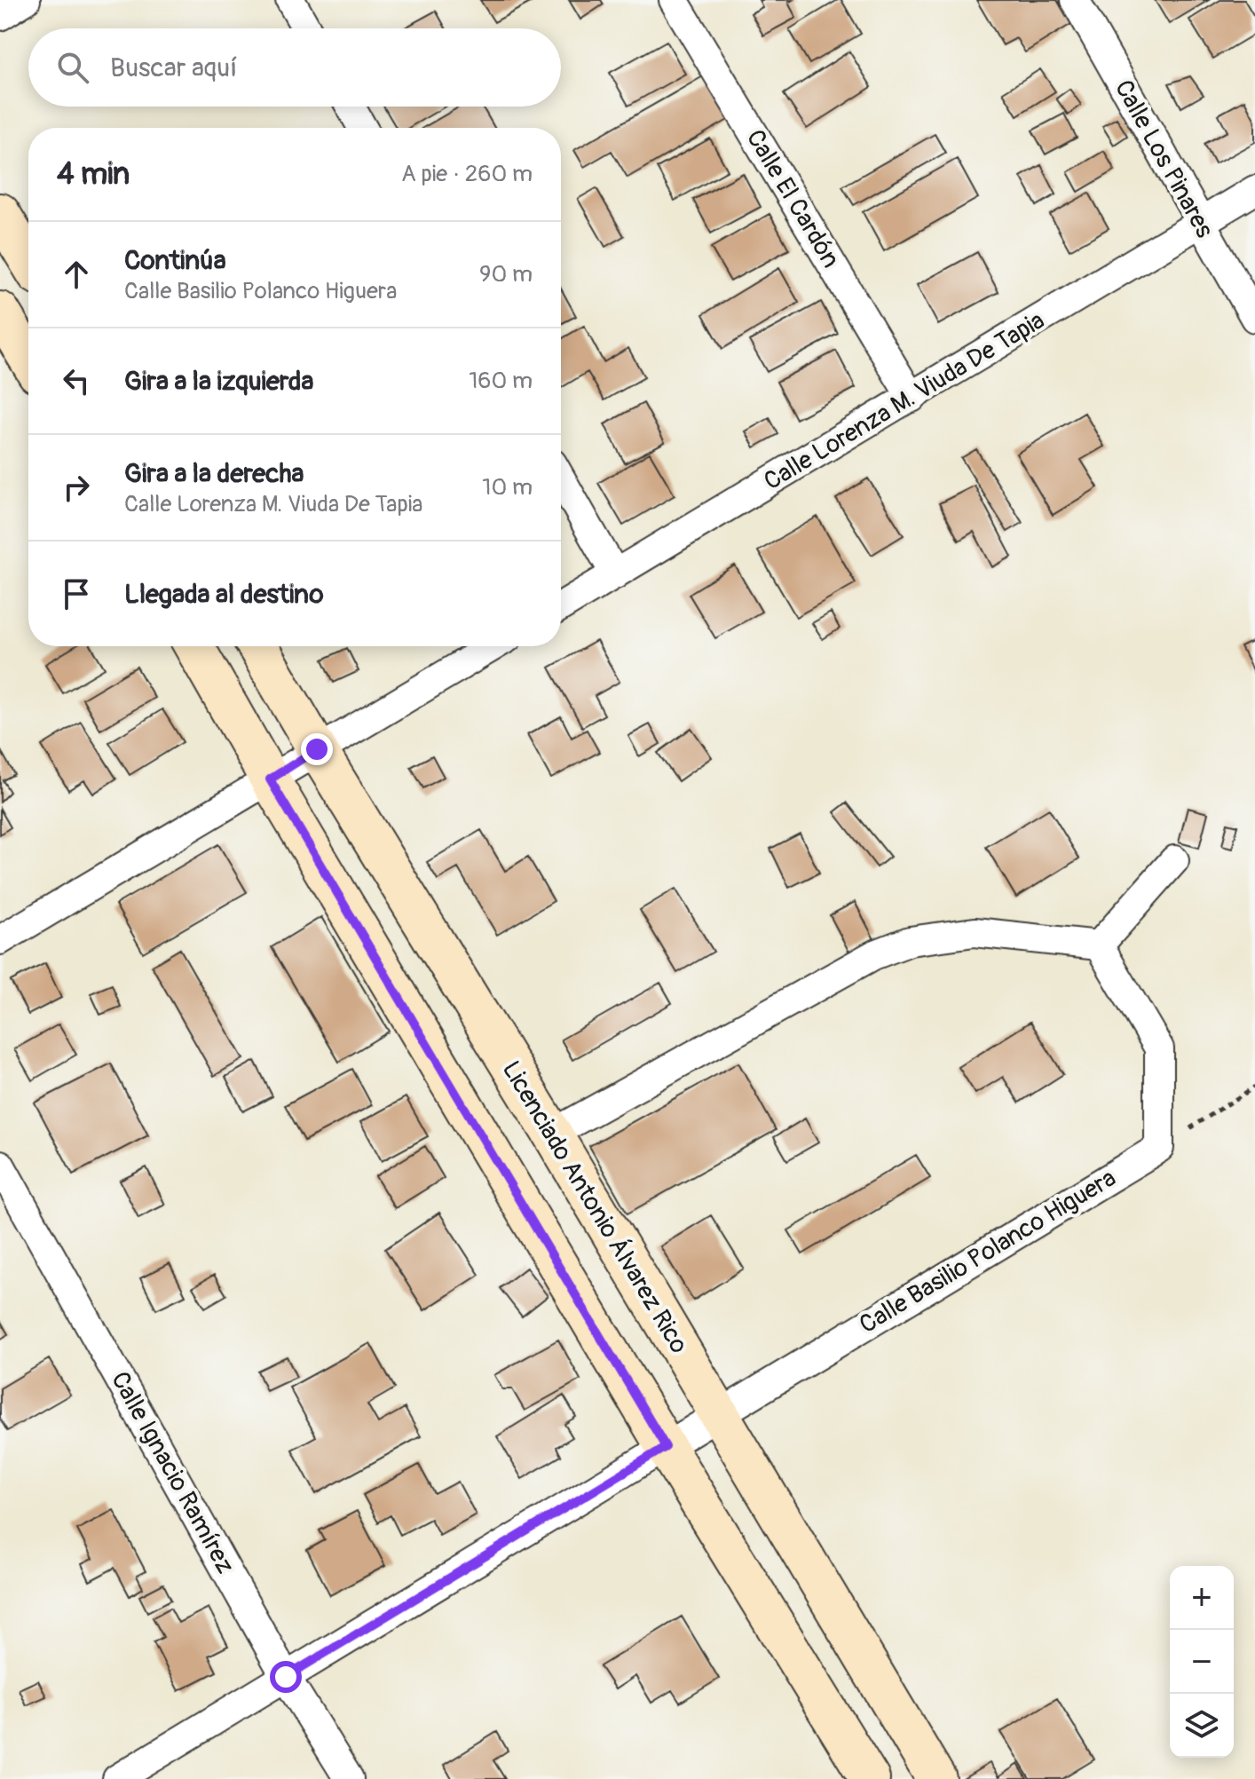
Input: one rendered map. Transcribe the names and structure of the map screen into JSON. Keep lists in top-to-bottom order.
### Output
{
  "streets": {
    "main road": ["Licenciado Antonio Álvarez Rico"],
    "street": [
      "Calle Los Pinares",
      "Calle El Cardón",
      "Calle Lorenza M. Viuda De Tapia",
      "Calle Basilio Polanco Higuera",
      "Calle Ignacio Ramírez"
    ]
  },
  "crossings": [
    ["Calle Los Pinares", "Calle Lorenza M. Viuda De Tapia"],
    ["Calle El Cardón", "Calle Lorenza M. Viuda De Tapia"],
    ["Licenciado Antonio Álvarez Rico", "Calle Basilio Polanco Higuera"]
  ],
  "page": {
    "search": "Buscar aquí",
    "heading": ["4 min", "A pie · 260 m"],
    "list": [
      ["Continúa", "Calle Basilio Polanco Higuera", "90 m"],
      ["Gira a la izquierda", "160 m"],
      ["Gira a la derecha", "Calle Lorenza M. Viuda De Tapia", "10 m"],
      "Llegada al destino"
    ],
    "map_buttons": ["+", "−"]
  }
}
